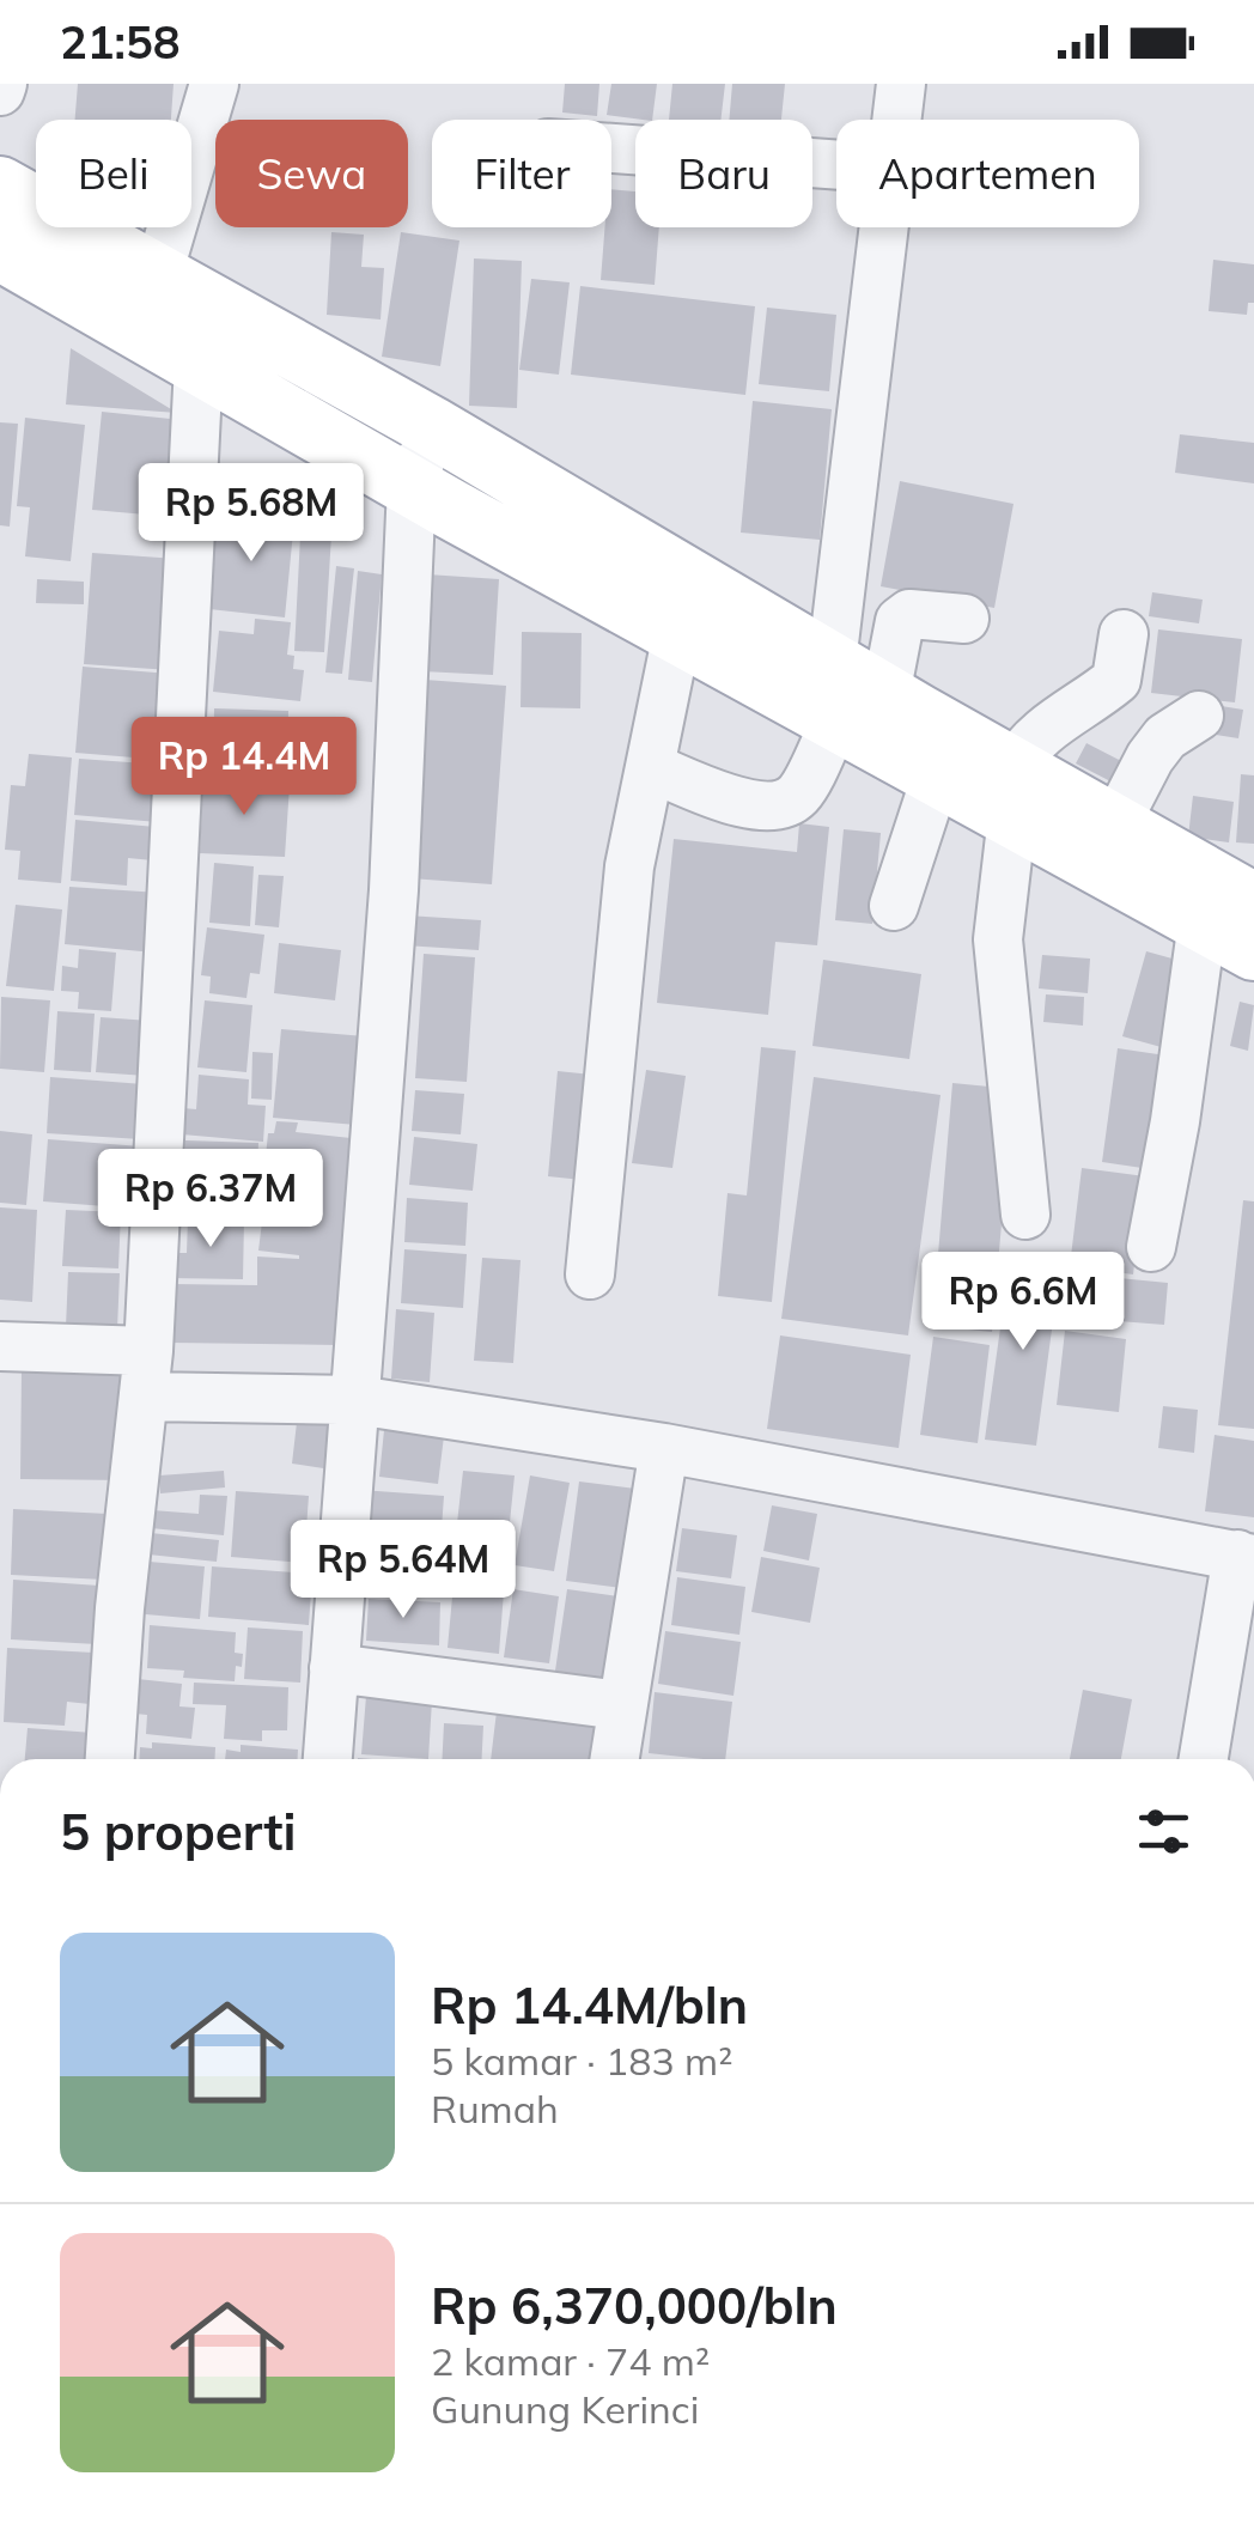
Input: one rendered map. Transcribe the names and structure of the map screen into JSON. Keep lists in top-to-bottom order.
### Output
{
  "page": {
    "status": "21:58",
    "chip": [
      "Beli",
      "Sewa",
      "Filter",
      "Baru",
      "Apartemen"
    ],
    "price": [
      "Rp 5.68M",
      "Rp 14.4M",
      "Rp 6.37M",
      "Rp 6.6M",
      "Rp 5.64M"
    ],
    "heading": "5 properti",
    "list": [
      {
        "name": "Rp 14.4M/bln",
        "note": "5 kamar · 183 m² · Rumah"
      },
      {
        "name": "Rp 6,370,000/bln",
        "note": "2 kamar · 74 m² · Gunung Kerinci"
      }
    ]
  }
}
